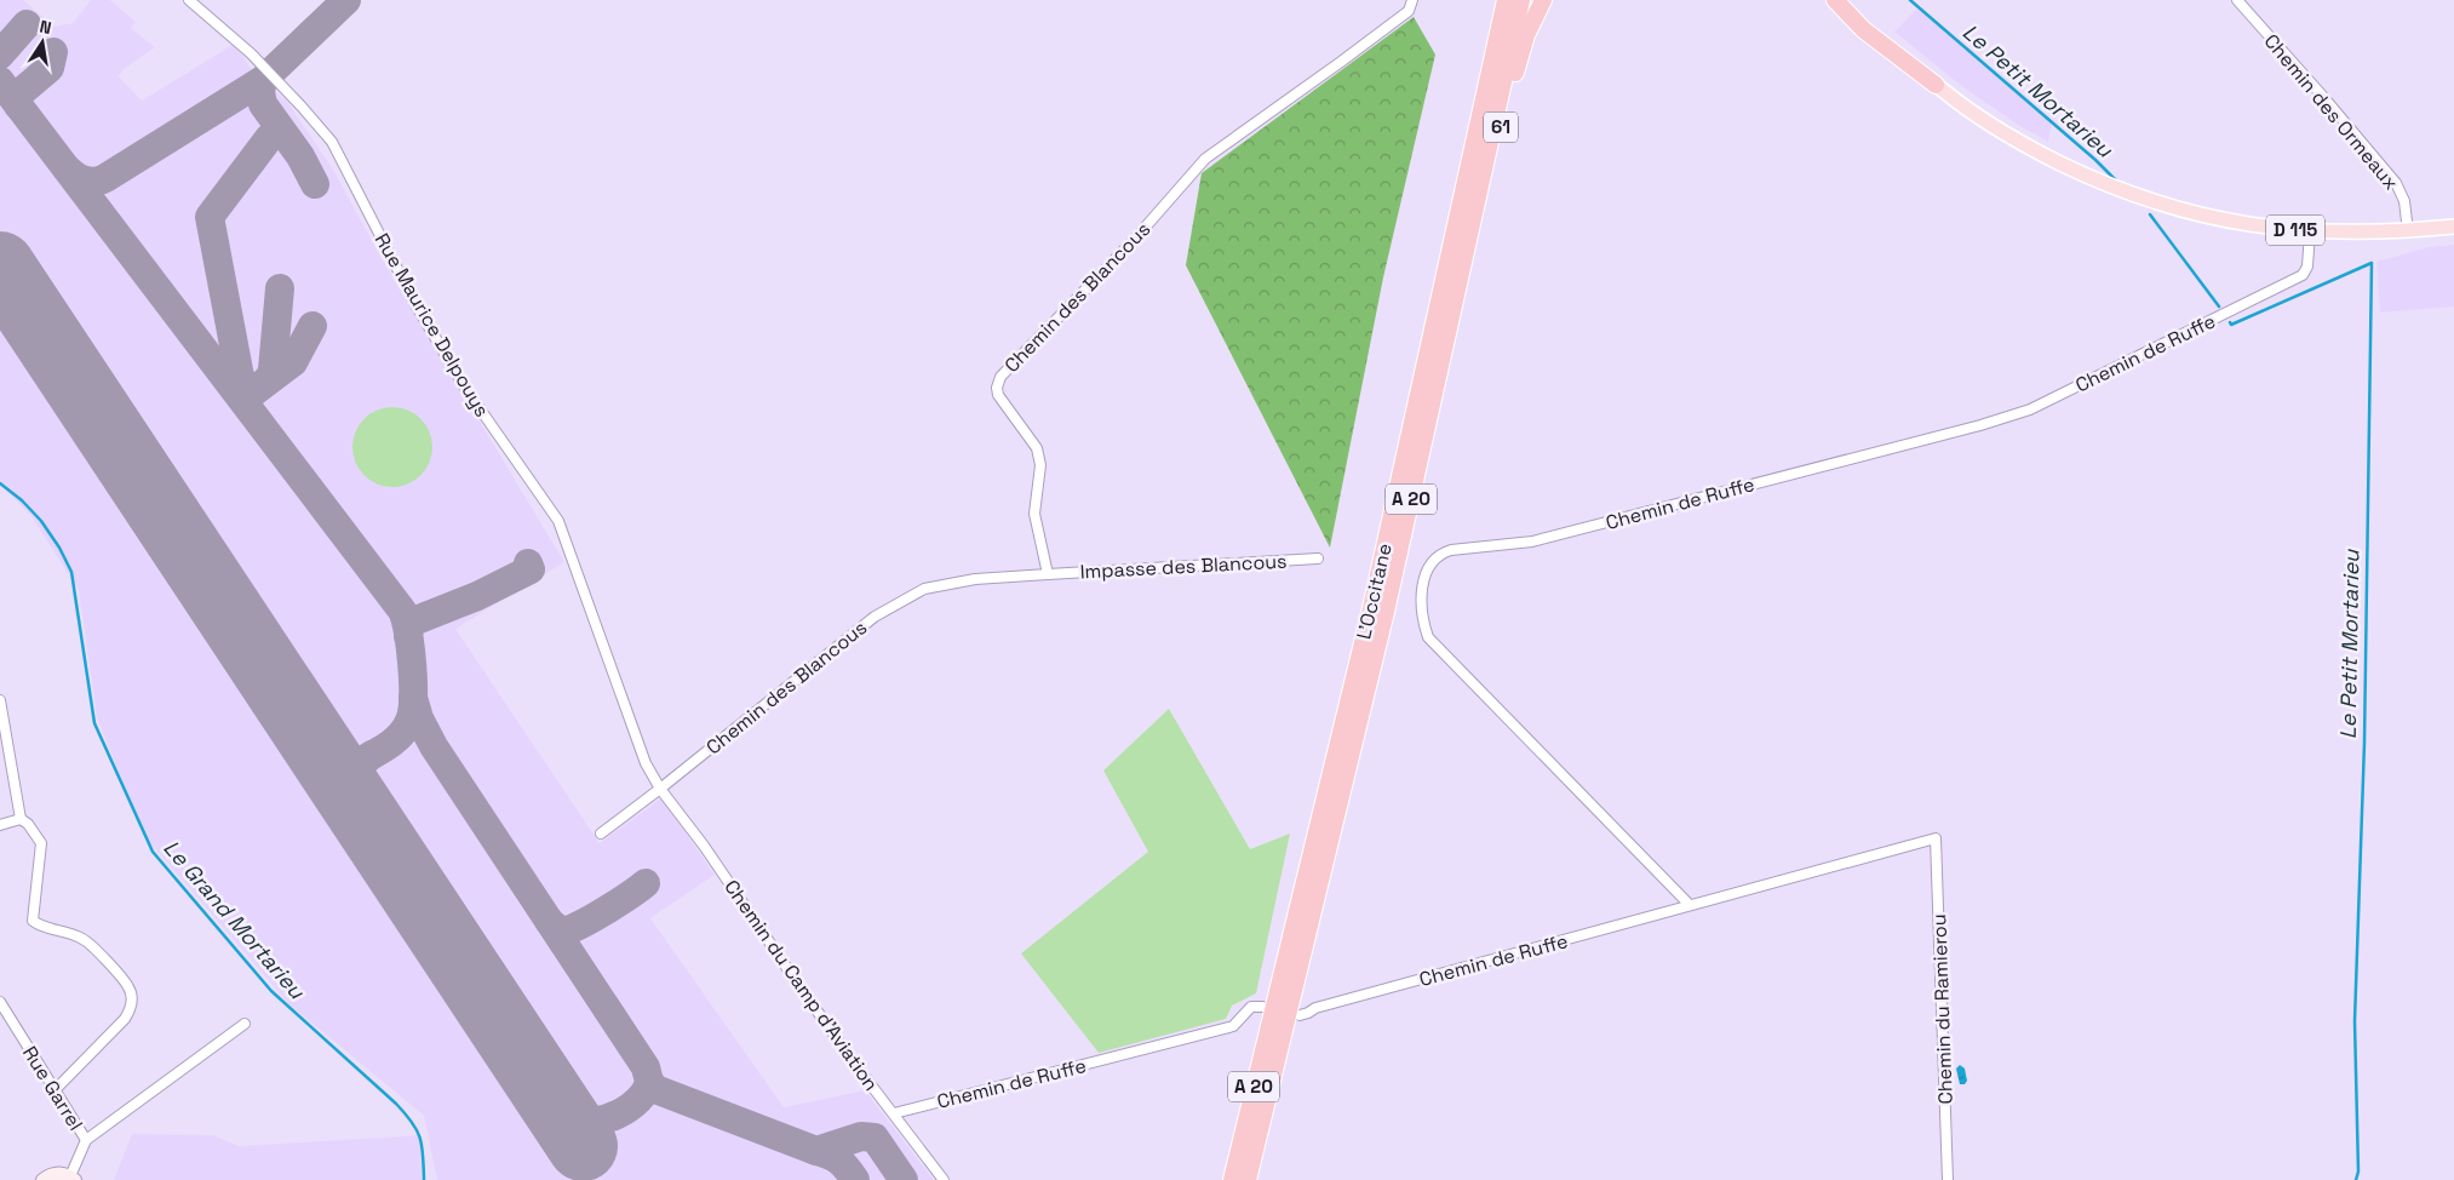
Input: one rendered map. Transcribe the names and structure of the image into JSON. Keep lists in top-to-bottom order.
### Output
{
  "streets": {
    "highway": ["61", "A 20", "L'Occitane"],
    "main road": ["D 115"],
    "street": [
      "Chemin des Ormeaux",
      "Chemin des Blancous",
      "Rue Maurice Delpouys",
      "Chemin de Ruffe",
      "Impasse des Blancous",
      "Chemin du Camp d'Aviation",
      "Chemin du Ramierou",
      "Rue Garrel"
    ]
  },
  "crossings": [
    ["Chemin des Ormeaux", "D 115"],
    ["61", "L'Occitane"],
    ["D 115", "Chemin de Ruffe"],
    ["Chemin des Blancous", "Rue Maurice Delpouys"],
    ["Chemin des Blancous", "Impasse des Blancous"],
    ["Chemin des Blancous", "Chemin du Camp d'Aviation"],
    ["Rue Maurice Delpouys", "Chemin du Camp d'Aviation"],
    ["Chemin de Ruffe", "Chemin du Camp d'Aviation"],
    ["Chemin de Ruffe", "Chemin du Ramierou"]
  ],
  "water": ["Le Petit Mortarieu", "Le Grand Mortarieu"],
  "north": "top"
}
